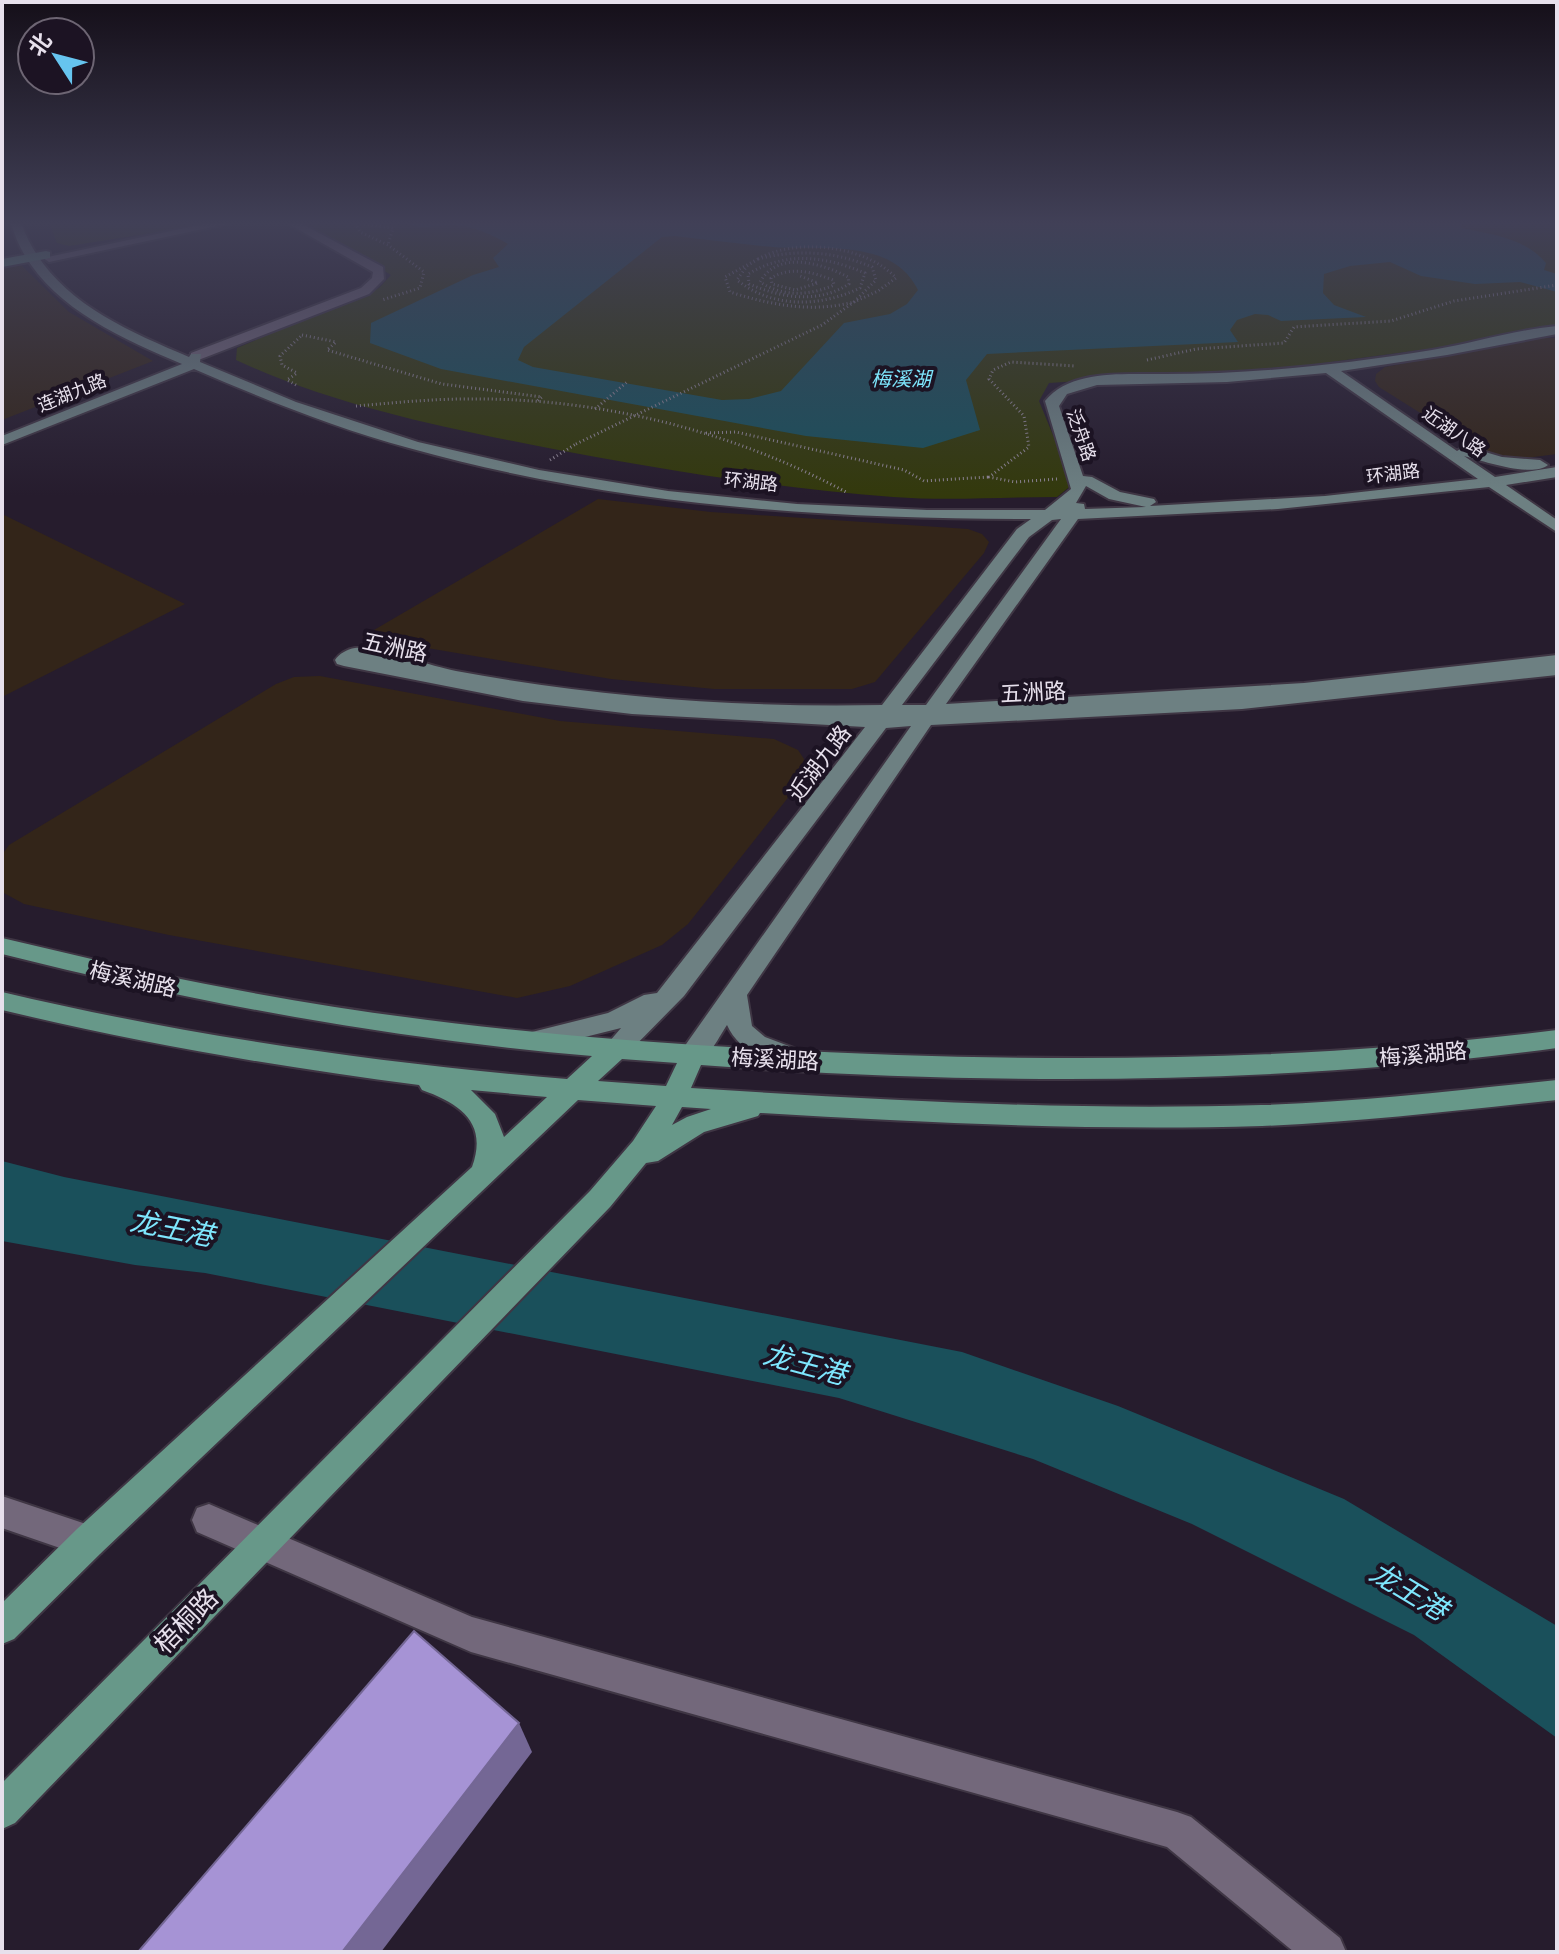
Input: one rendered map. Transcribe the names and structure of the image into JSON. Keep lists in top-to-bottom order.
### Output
{
  "streets": {
    "main road": [
      "连湖九路",
      "近湖八路",
      "泛舟路",
      "环湖路",
      "五洲路",
      "近湖九路",
      "梅溪湖路",
      "梧桐路"
    ]
  },
  "crossings": [
    ["连湖九路", "环湖路"],
    ["近湖八路", "泛舟路"],
    ["近湖八路", "环湖路"],
    ["泛舟路", "环湖路"],
    ["泛舟路", "近湖九路"],
    ["环湖路", "近湖九路"],
    ["五洲路", "近湖九路"],
    ["近湖九路", "梅溪湖路"]
  ],
  "water": ["梅溪湖", "龙王港"],
  "north": "top left"
}
